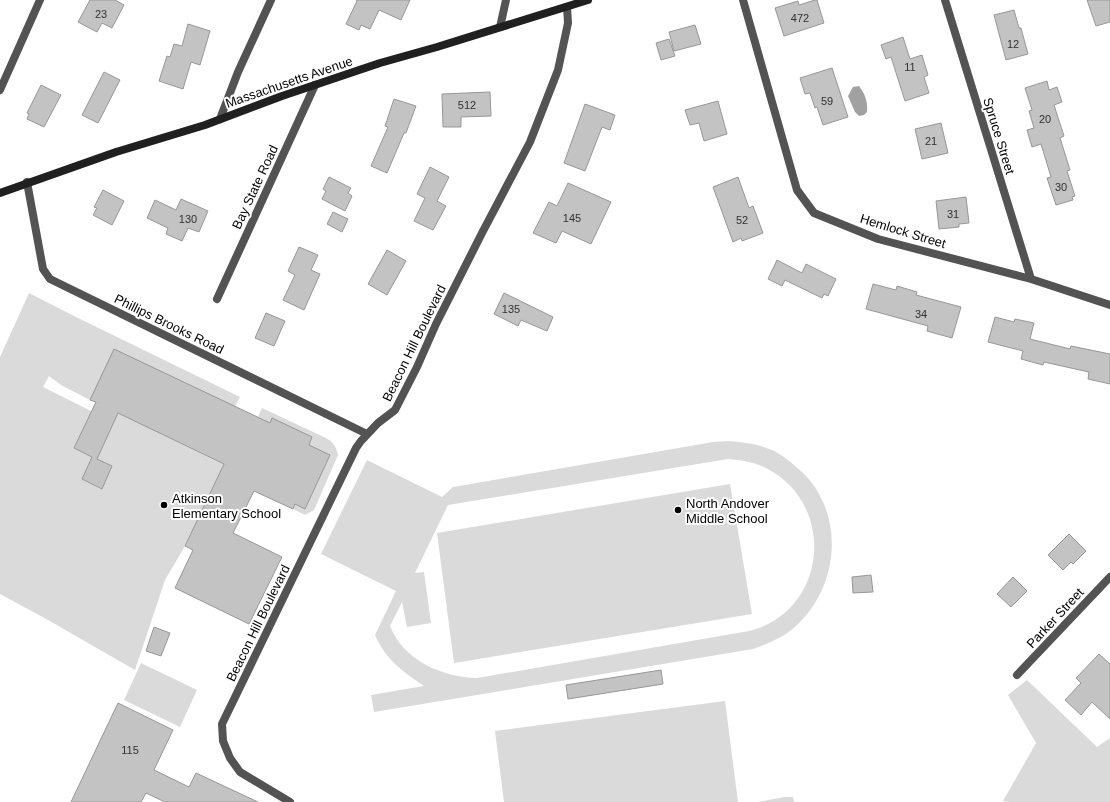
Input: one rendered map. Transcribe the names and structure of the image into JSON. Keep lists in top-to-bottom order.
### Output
{
  "streets": {
    "main road": ["Massachusetts Avenue"],
    "street": [
      "Spruce Street",
      "Bay State Road",
      "Hemlock Street",
      "Phillips Brooks Road",
      "Beacon Hill Boulevard",
      "Parker Street"
    ]
  },
  "crossings": [
    ["Massachusetts Avenue", "Bay State Road"],
    ["Massachusetts Avenue", "Phillips Brooks Road"],
    ["Massachusetts Avenue", "Beacon Hill Boulevard"],
    ["Spruce Street", "Hemlock Street"],
    ["Phillips Brooks Road", "Beacon Hill Boulevard"]
  ],
  "places": ["Atkinson Elementary School", "North Andover Middle School"],
  "house_numbers": [
    "23",
    "472",
    "12",
    "11",
    "59",
    "512",
    "20",
    "21",
    "30",
    "31",
    "145",
    "130",
    "52",
    "135",
    "34",
    "115"
  ]
}
